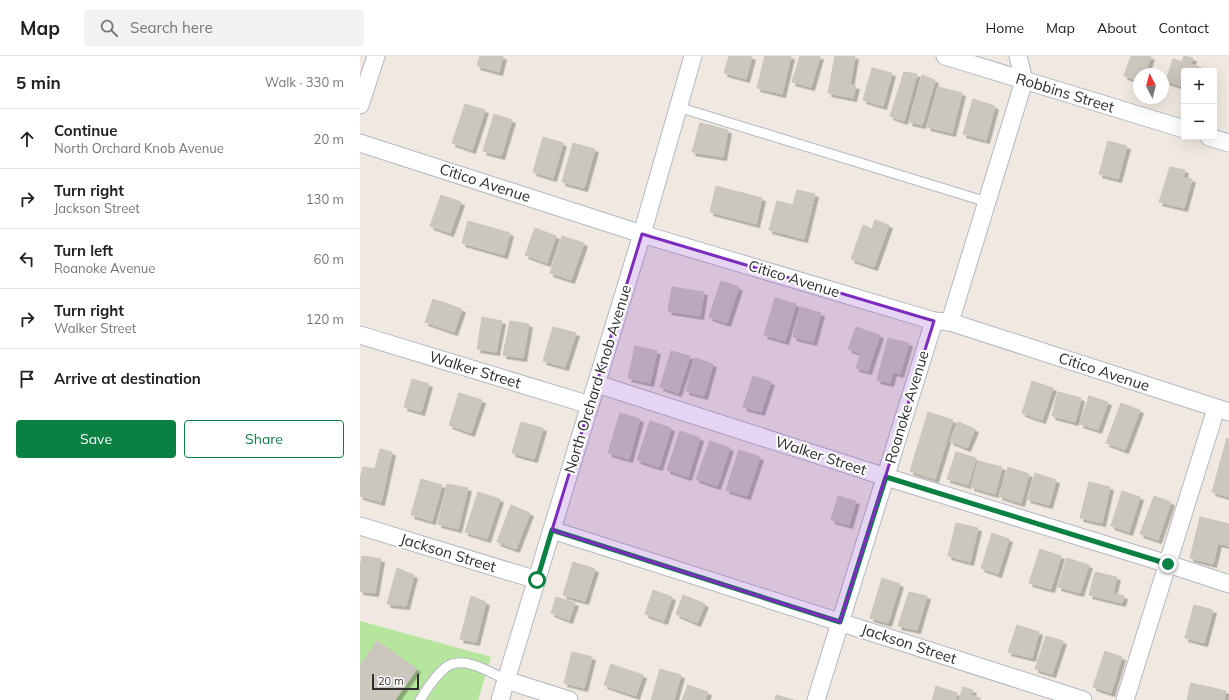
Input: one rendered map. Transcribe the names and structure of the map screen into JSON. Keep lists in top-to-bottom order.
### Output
{
  "streets": {
    "street": [
      "Robbins Street",
      "Citico Avenue",
      "Walker Street",
      "North Orchard Knob Avenue",
      "Roanoke Avenue",
      "Jackson Street"
    ]
  },
  "crossings": [
    ["Robbins Street", "Roanoke Avenue"],
    ["Citico Avenue", "North Orchard Knob Avenue"],
    ["Citico Avenue", "Roanoke Avenue"],
    ["Walker Street", "North Orchard Knob Avenue"],
    ["Walker Street", "Roanoke Avenue"],
    ["North Orchard Knob Avenue", "Jackson Street"],
    ["Roanoke Avenue", "Jackson Street"]
  ],
  "scale_bar": "20 m",
  "north": "top",
  "page": {
    "header": "Map",
    "search": "Search here",
    "nav": [
      "Home",
      "Map",
      "About",
      "Contact"
    ],
    "heading": ["5 min", "Walk · 330 m"],
    "map_buttons": ["+", "−"],
    "list": [
      ["Continue", "North Orchard Knob Avenue", "20 m"],
      ["Turn right", "Jackson Street", "130 m"],
      ["Turn left", "Roanoke Avenue", "60 m"],
      ["Turn right", "Walker Street", "120 m"],
      "Arrive at destination"
    ],
    "buttons": ["Save", "Share"],
    "scale": "20 m"
  }
}
